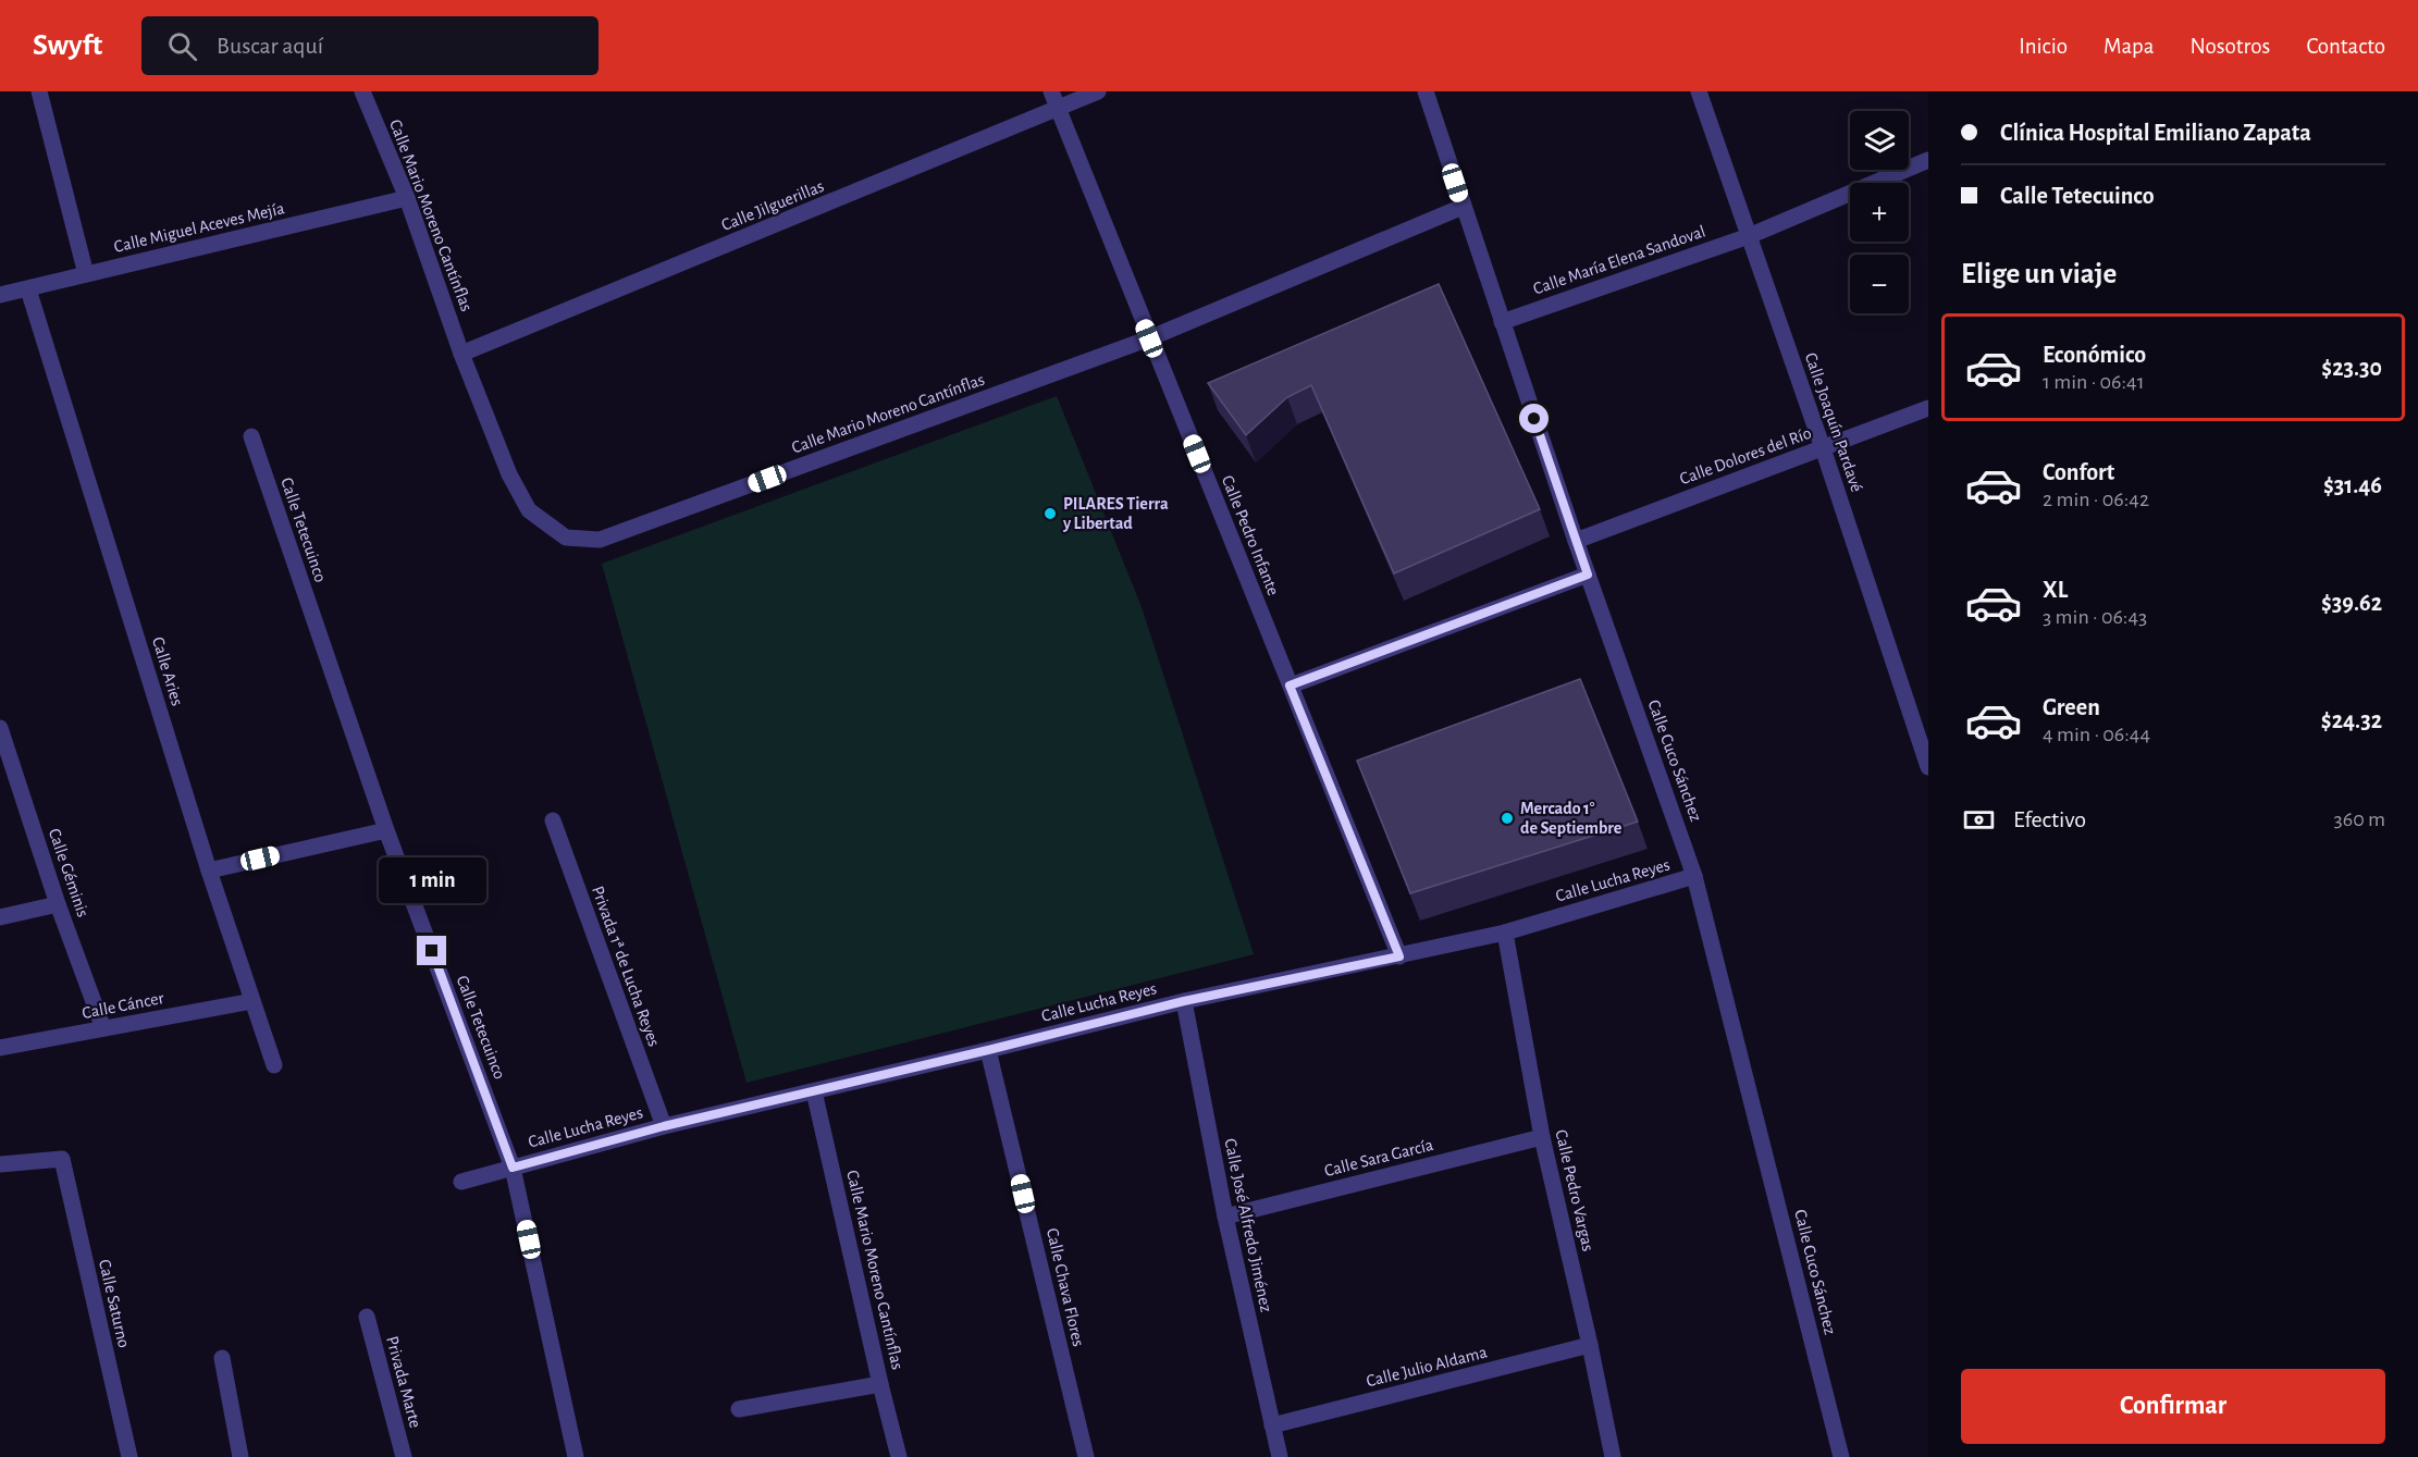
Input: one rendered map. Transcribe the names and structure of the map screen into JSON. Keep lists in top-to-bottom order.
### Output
{
  "streets": {
    "street": [
      "Calle Jilguerillas",
      "Calle Mario Moreno Cantínflas",
      "Calle Miguel Aceves Mejía",
      "Calle María Elena Sandoval",
      "Calle Joaquín Pardavé",
      "Calle Dolores del Río",
      "Calle Tetecuinco",
      "Calle Pedro Infante",
      "Calle Aries",
      "Calle Cuco Sánchez",
      "Calle Géminis",
      "Calle Lucha Reyes",
      "Privada 1ª de Lucha Reyes",
      "Calle Cáncer",
      "Calle Sara García",
      "Calle Pedro Vargas",
      "Calle José Alfredo Jiménez",
      "Calle Chava Flores",
      "Calle Saturno",
      "Calle Julio Aldama",
      "Privada Marte"
    ]
  },
  "crossings": [
    ["Calle Jilguerillas", "Calle Mario Moreno Cantínflas"],
    ["Calle Jilguerillas", "Calle Pedro Infante"],
    ["Calle Mario Moreno Cantínflas", "Calle Miguel Aceves Mejía"],
    ["Calle Mario Moreno Cantínflas", "Calle Pedro Infante"],
    ["Calle Mario Moreno Cantínflas", "Calle Cuco Sánchez"],
    ["Calle Mario Moreno Cantínflas", "Calle Lucha Reyes"],
    ["Calle Miguel Aceves Mejía", "Calle Aries"],
    ["Calle María Elena Sandoval", "Calle Joaquín Pardavé"],
    ["Calle María Elena Sandoval", "Calle Cuco Sánchez"],
    ["Calle Joaquín Pardavé", "Calle Dolores del Río"],
    ["Calle Dolores del Río", "Calle Cuco Sánchez"],
    ["Calle Tetecuinco", "Calle Lucha Reyes"],
    ["Calle Pedro Infante", "Calle Lucha Reyes"],
    ["Calle Aries", "Calle Cáncer"],
    ["Calle Cuco Sánchez", "Calle Lucha Reyes"],
    ["Calle Géminis", "Calle Cáncer"],
    ["Calle Lucha Reyes", "Privada 1ª de Lucha Reyes"],
    ["Calle Lucha Reyes", "Calle Pedro Vargas"],
    ["Calle Lucha Reyes", "Calle José Alfredo Jiménez"],
    ["Calle Lucha Reyes", "Calle Chava Flores"],
    ["Calle Sara García", "Calle Pedro Vargas"],
    ["Calle Sara García", "Calle José Alfredo Jiménez"],
    ["Calle Pedro Vargas", "Calle Julio Aldama"],
    ["Calle José Alfredo Jiménez", "Calle Julio Aldama"]
  ],
  "places": ["PILARES Tierra y Libertad", "Mercado 1° de Septiembre"],
  "page": {
    "header": "Swyft",
    "search": "Buscar aquí",
    "nav": [
      "Inicio",
      "Mapa",
      "Nosotros",
      "Contacto"
    ],
    "banner": ["Clínica Hospital Emiliano Zapata", "Calle Tetecuinco"],
    "map_buttons": ["+", "−"],
    "heading": "Elige un viaje",
    "list": [
      {
        "name": "Económico",
        "note": "1 min · 06:41",
        "value": "$23.30"
      },
      {
        "name": "Confort",
        "note": "2 min · 06:42",
        "value": "$31.46"
      },
      {
        "name": "XL",
        "note": "3 min · 06:43",
        "value": "$39.62"
      },
      {
        "name": "Green",
        "note": "4 min · 06:44",
        "value": "$24.32"
      }
    ],
    "pay": ["Efectivo", "360 m"],
    "bubble": "1 min",
    "buttons": "Confirmar"
  }
}
